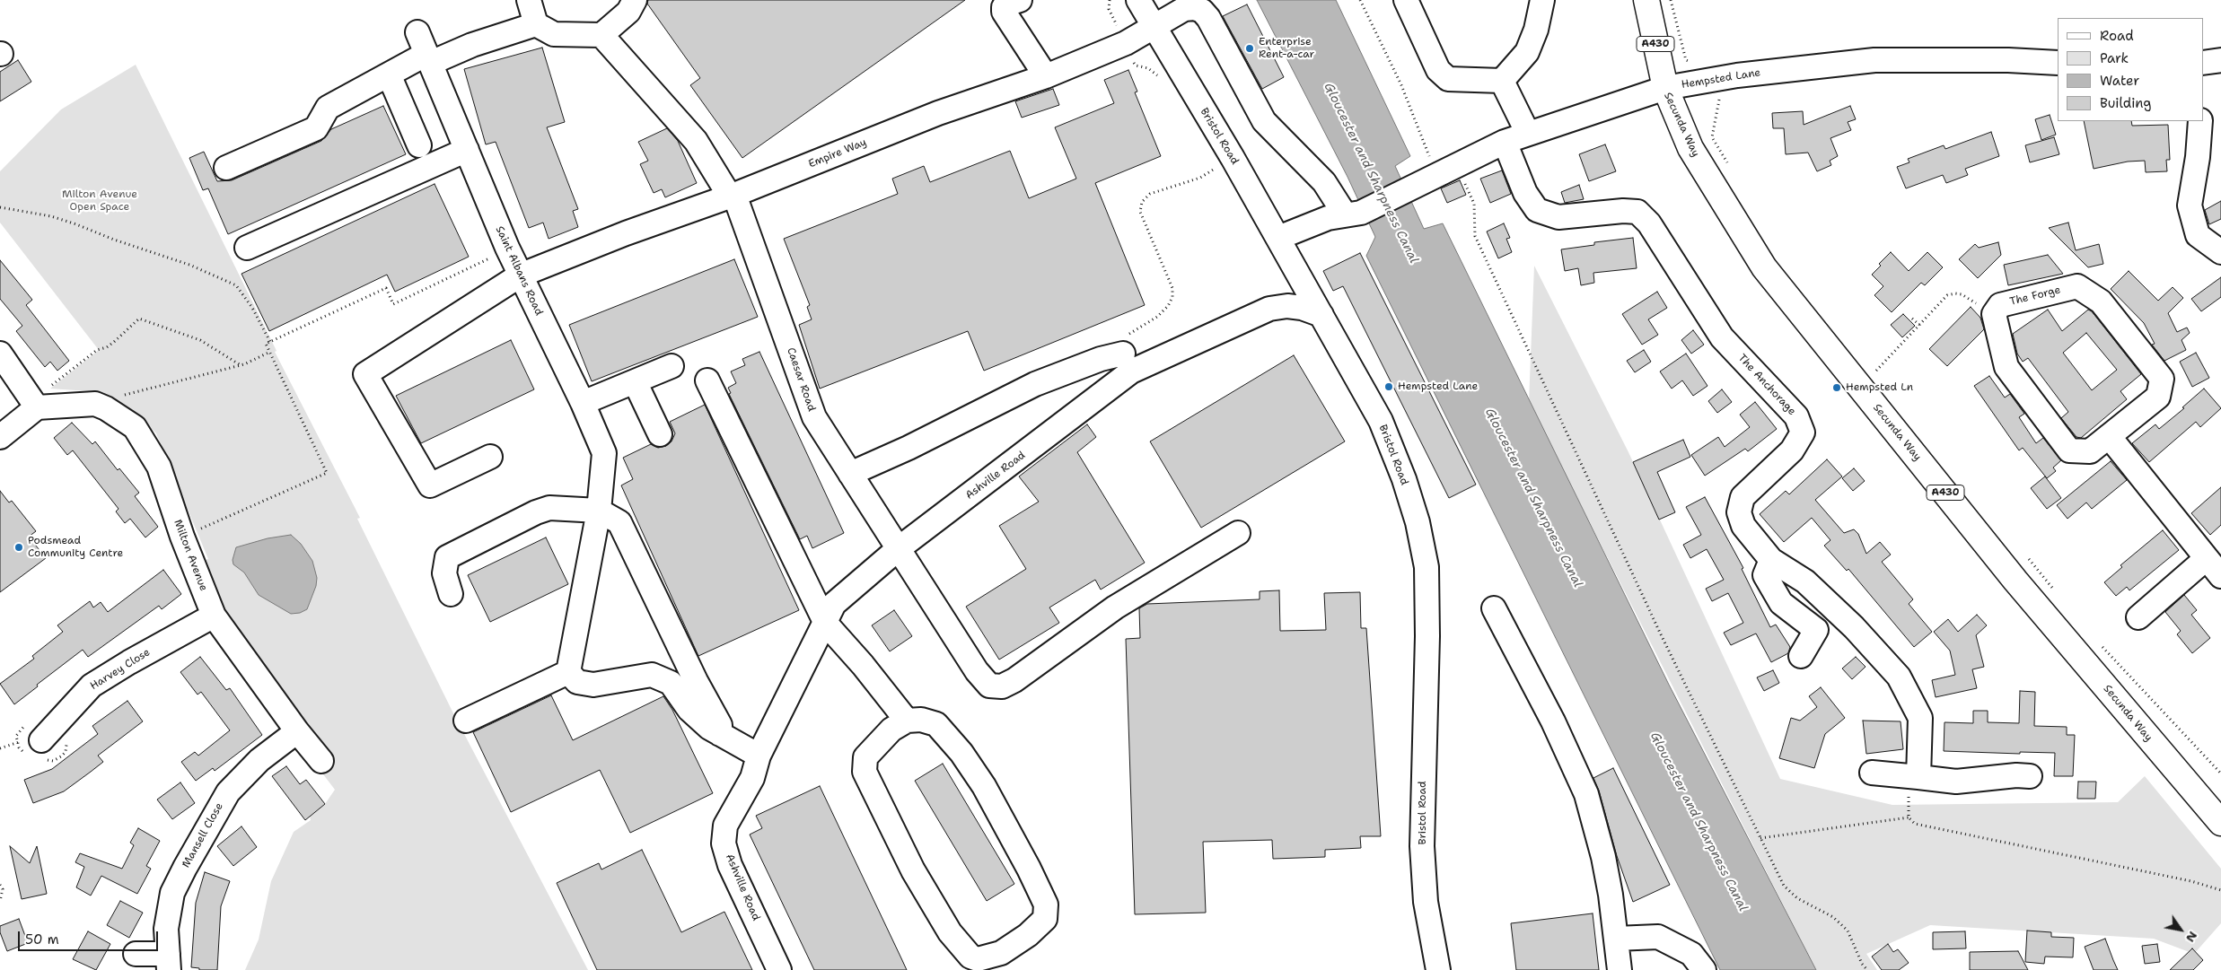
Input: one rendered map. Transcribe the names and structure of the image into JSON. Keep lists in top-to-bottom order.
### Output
{
  "streets": {
    "main road": ["A430", "Secunda Way"],
    "street": [
      "Hempsted Lane",
      "Bristol Road",
      "Empire Way",
      "Saint Albans Road",
      "The Forge",
      "Caesar Road",
      "The Anchorage",
      "Ashville Road",
      "Milton Avenue",
      "Harvey Close",
      "Mansell Close"
    ]
  },
  "crossings": [
    ["Hempsted Lane", "Secunda Way"],
    ["Hempsted Lane", "Bristol Road"],
    ["Hempsted Lane", "Empire Way"],
    ["Hempsted Lane", "The Anchorage"],
    ["Bristol Road", "Empire Way"],
    ["Bristol Road", "Ashville Road"],
    ["Empire Way", "Saint Albans Road"],
    ["Empire Way", "Caesar Road"],
    ["Caesar Road", "Ashville Road"],
    ["Milton Avenue", "Harvey Close"],
    ["Milton Avenue", "Mansell Close"]
  ],
  "water": ["Gloucester and Sharpness Canal"],
  "parks": ["Milton Avenue Open Space"],
  "places": [
    "Enterprise Rent-a-car",
    "Hempsted Lane",
    "Hempsted Ln",
    "Podsmead Community Centre"
  ],
  "legend": [
    "Road",
    "Park",
    "Water",
    "Building"
  ],
  "scale_bar": "50 m",
  "north": "bottom right"
}
